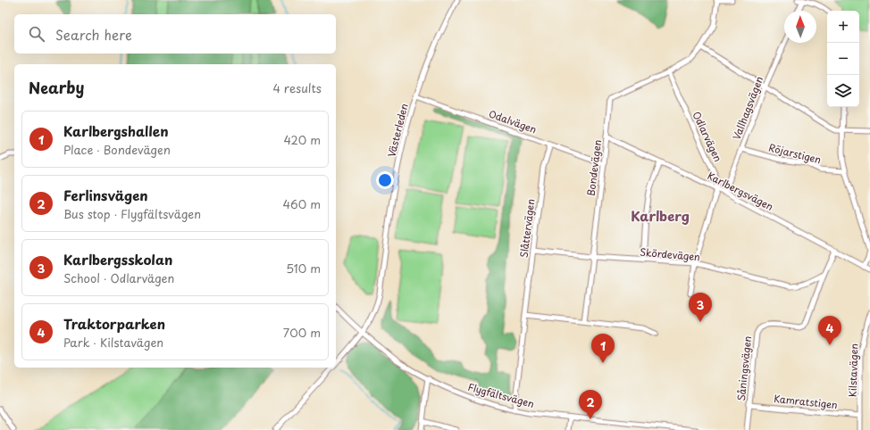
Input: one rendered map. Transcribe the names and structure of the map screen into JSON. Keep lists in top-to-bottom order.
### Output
{
  "streets": {
    "street": [
      "Vallhagsvägen",
      "Odalvägen",
      "Västerleden",
      "Odlarvägen",
      "Röjarstigen",
      "Bondevägen",
      "Karlbergsvägen",
      "Slåttervägen",
      "Skördevägen",
      "Såningsvägen",
      "Kilstavägen",
      "Flygfältsvägen",
      "Kamratstigen"
    ]
  },
  "crossings": [
    ["Vallhagsvägen", "Röjarstigen"],
    ["Vallhagsvägen", "Karlbergsvägen"],
    ["Odalvägen", "Västerleden"],
    ["Odalvägen", "Bondevägen"],
    ["Odalvägen", "Slåttervägen"],
    ["Västerleden", "Flygfältsvägen"],
    ["Odlarvägen", "Bondevägen"],
    ["Odlarvägen", "Karlbergsvägen"],
    ["Odlarvägen", "Skördevägen"],
    ["Bondevägen", "Karlbergsvägen"],
    ["Bondevägen", "Skördevägen"],
    ["Karlbergsvägen", "Såningsvägen"],
    ["Slåttervägen", "Skördevägen"],
    ["Slåttervägen", "Flygfältsvägen"],
    ["Skördevägen", "Såningsvägen"],
    ["Såningsvägen", "Kamratstigen"],
    ["Kilstavägen", "Kamratstigen"]
  ],
  "districts": ["Karlberg"],
  "north": "top",
  "page": {
    "map_buttons": ["+", "−"],
    "search": "Search here",
    "heading": ["Nearby", "4 results"],
    "list": [
      {
        "mark": "1",
        "name": "Karlbergshallen",
        "note": "Place · Bondevägen",
        "value": "420 m"
      },
      {
        "mark": "2",
        "name": "Ferlinsvägen",
        "note": "Bus stop · Flygfältsvägen",
        "value": "460 m"
      },
      {
        "mark": "3",
        "name": "Karlbergsskolan",
        "note": "School · Odlarvägen",
        "value": "510 m"
      },
      {
        "mark": "4",
        "name": "Traktorparken",
        "note": "Park · Kilstavägen",
        "value": "700 m"
      }
    ],
    "pins": [
      "3",
      "4",
      "1",
      "2"
    ]
  }
}
